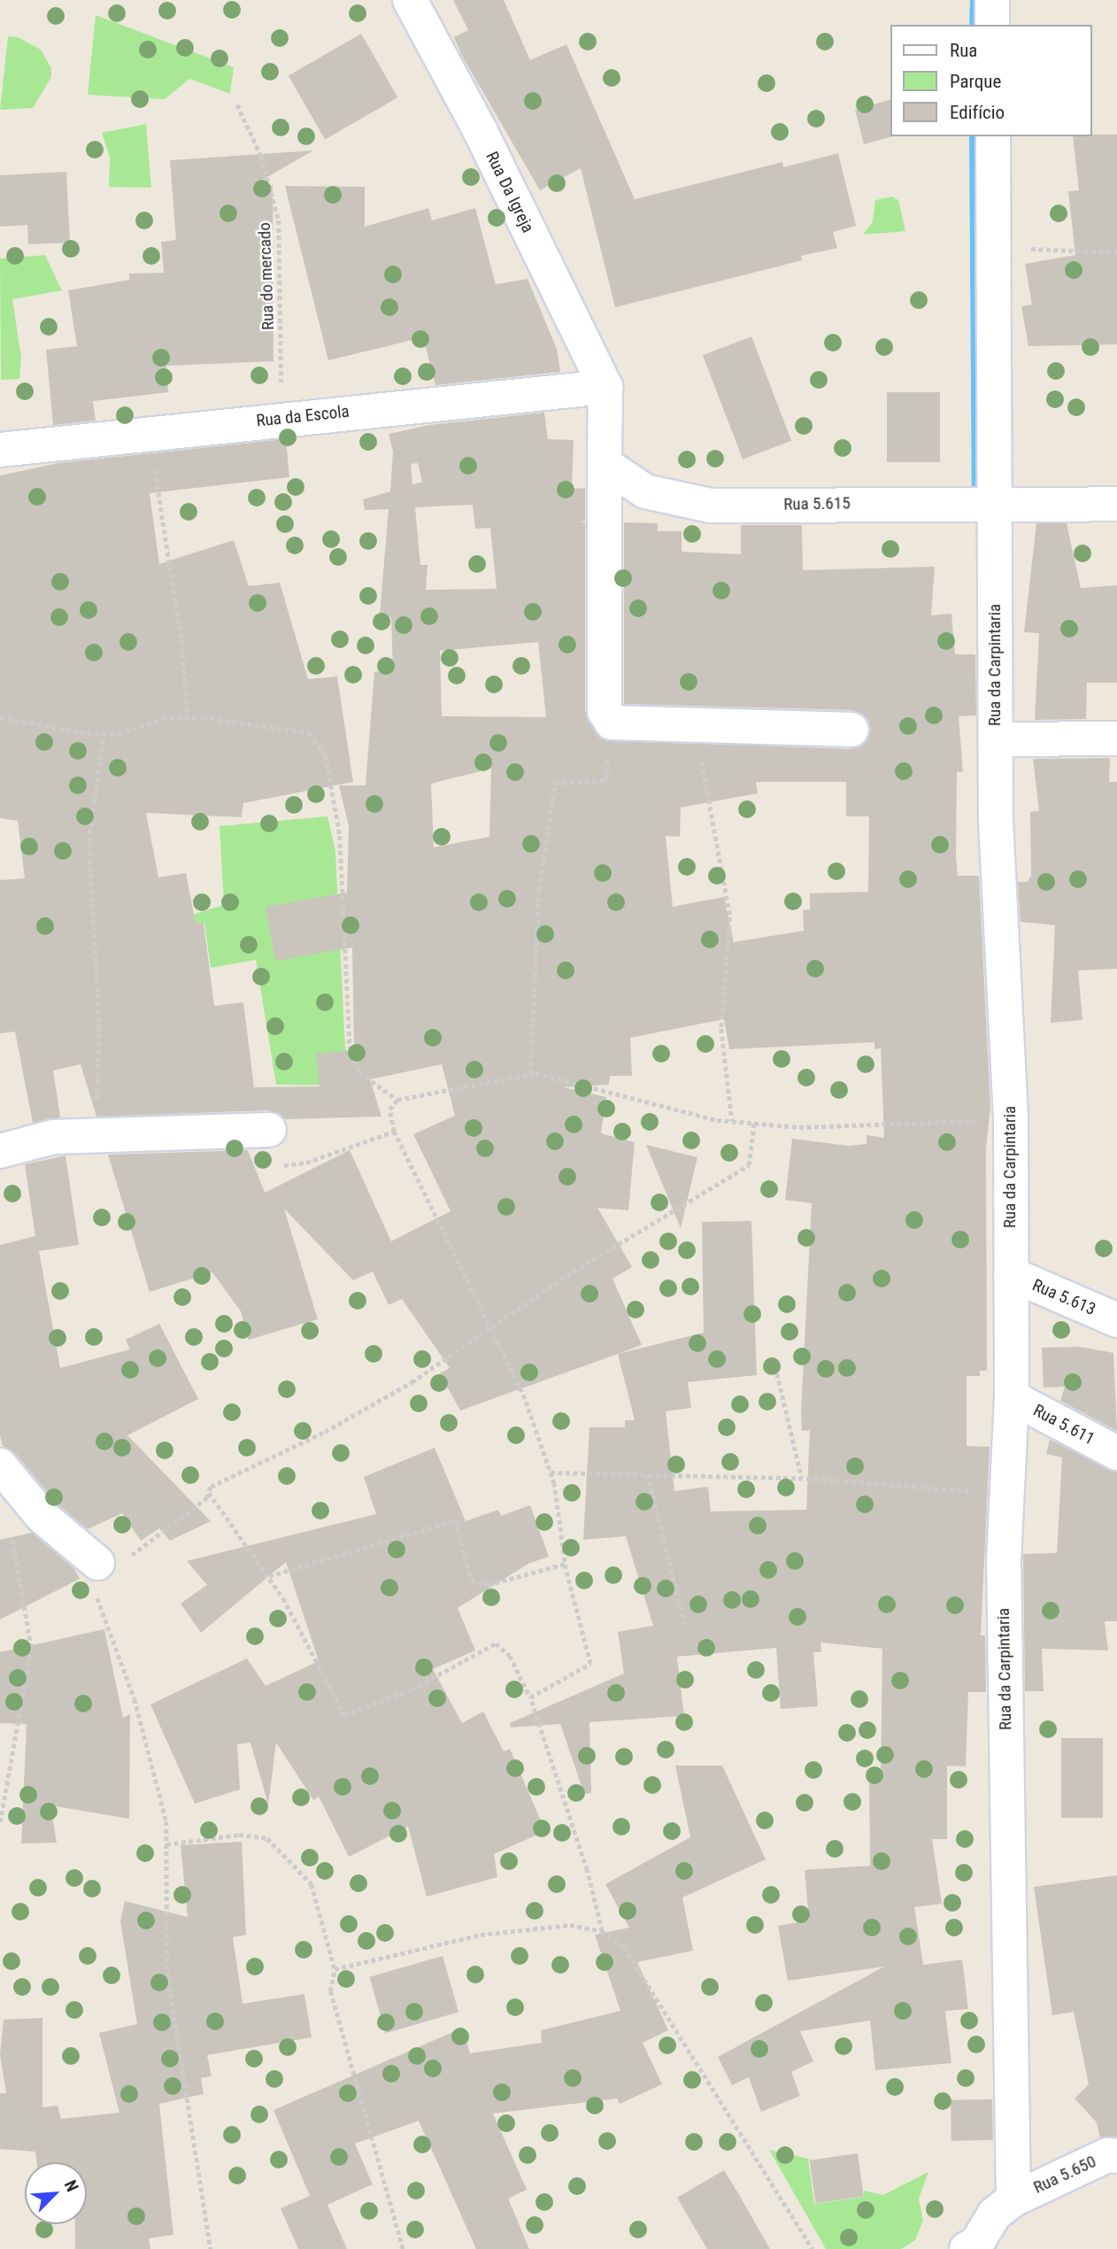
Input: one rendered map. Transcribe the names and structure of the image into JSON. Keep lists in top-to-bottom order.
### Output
{
  "streets": {
    "street": [
      "Rua Da Igreja",
      "Rua da Escola",
      "Rua 5.615",
      "Rua da Carpintaria",
      "Rua 5.613",
      "Rua 5.611",
      "Rua 5.650"
    ],
    "path": ["Rua do mercado"]
  },
  "crossings": [
    ["Rua Da Igreja", "Rua da Escola"],
    ["Rua do mercado", "Rua da Escola"],
    ["Rua 5.615", "Rua da Carpintaria"],
    ["Rua da Carpintaria", "Rua 5.613"],
    ["Rua da Carpintaria", "Rua 5.611"],
    ["Rua da Carpintaria", "Rua 5.650"]
  ],
  "legend": ["Rua", "Parque", "Edifício"],
  "north": "top right"
}
